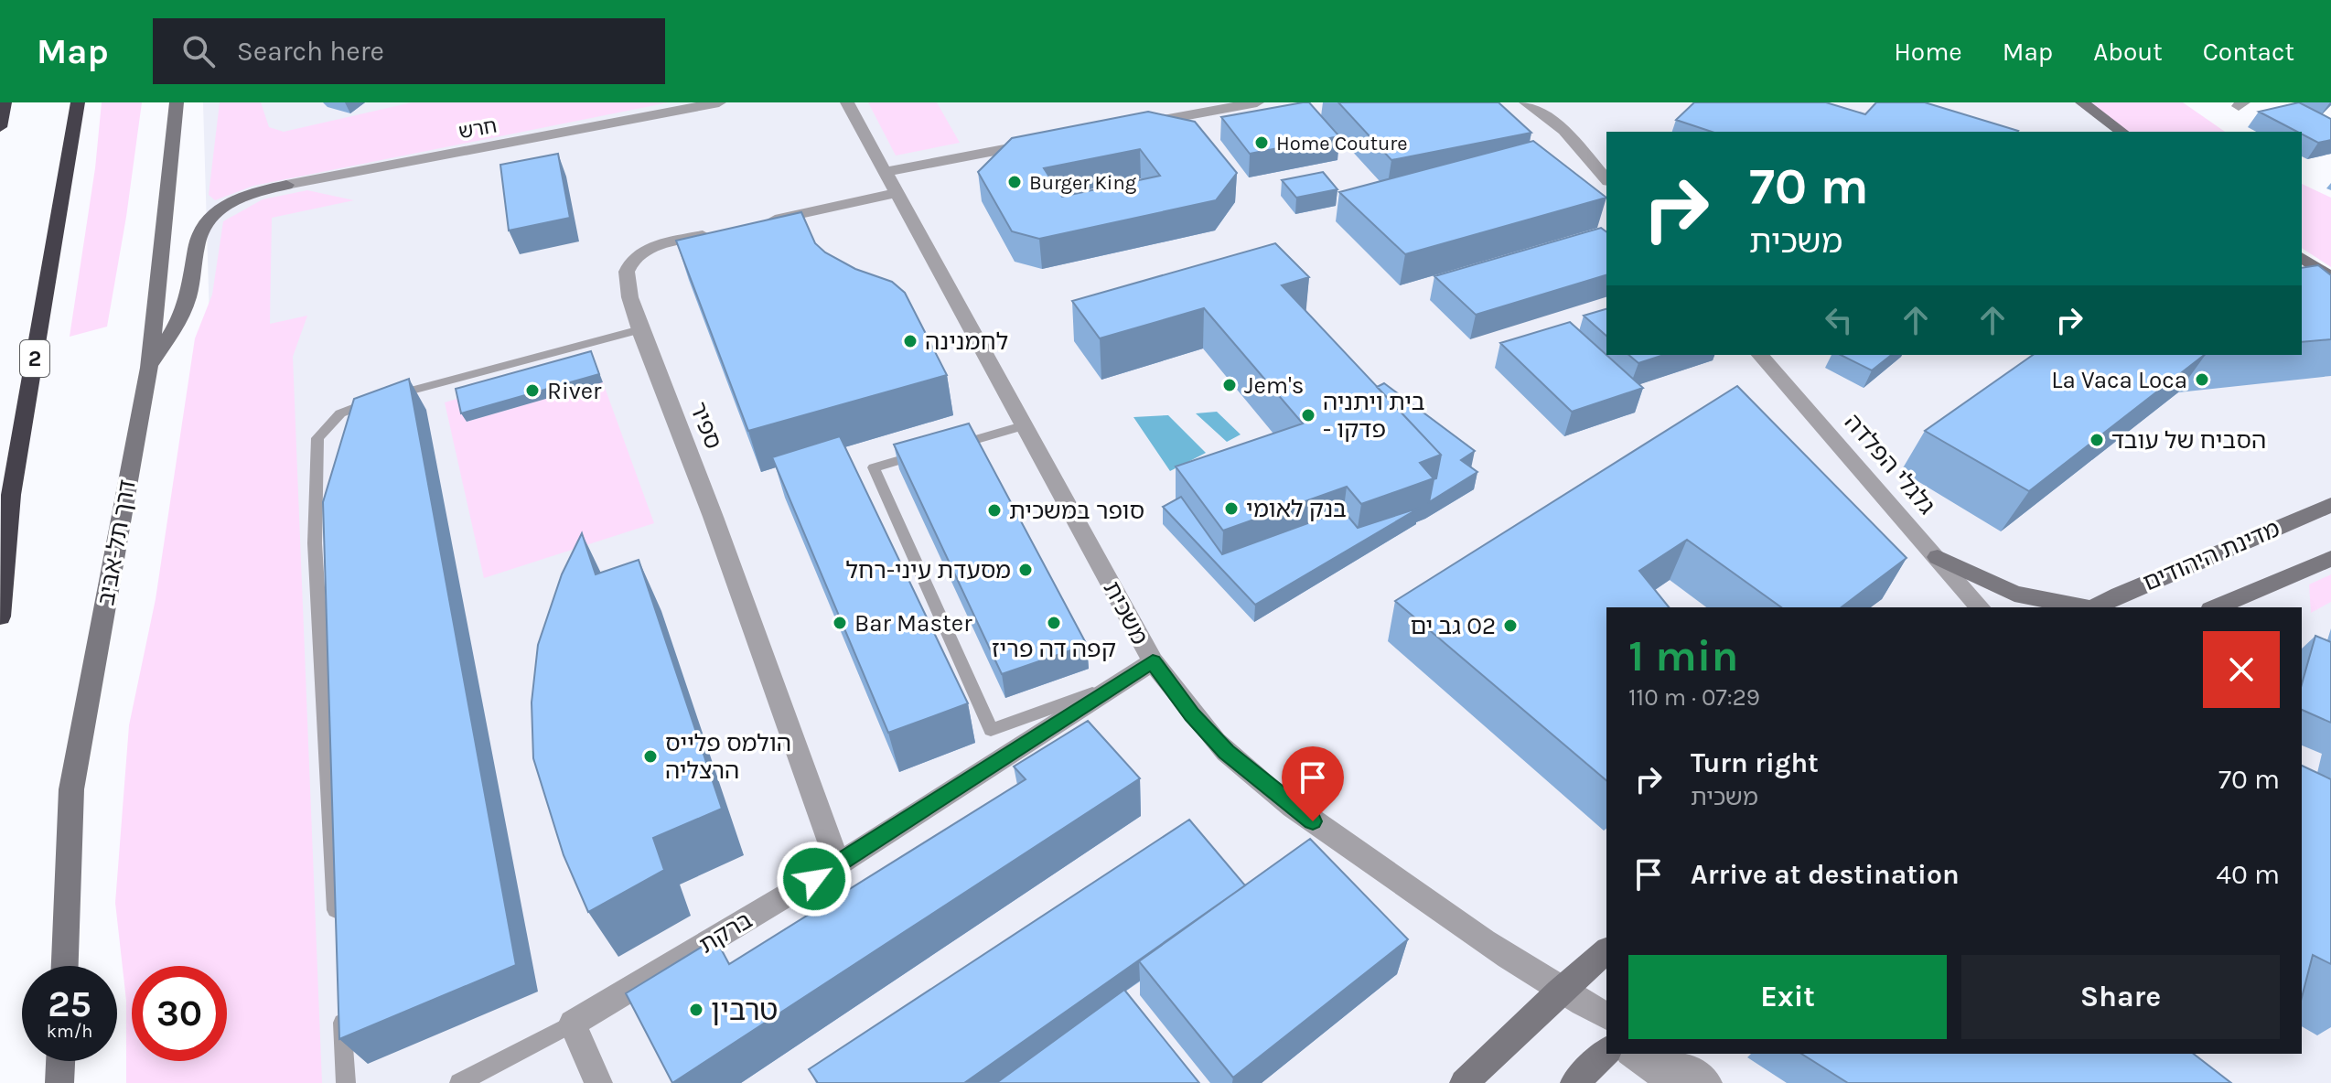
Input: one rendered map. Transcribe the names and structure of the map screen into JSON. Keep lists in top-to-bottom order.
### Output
{
  "streets": {
    "highway": ["2"],
    "street": [
      "חרש",
      "ספיר",
      "גלגלי הפלדה",
      "דרך תל-אביב",
      "מדינת היהודים",
      "משכית",
      "ברקת"
    ]
  },
  "crossings": [
    ["חרש", "דרך תל-אביב"],
    ["ספיר", "ברקת"],
    ["משכית", "ברקת"]
  ],
  "places": [
    "Home Couture",
    "Burger King",
    "לחמנינה",
    "La Vaca Loca",
    "Jem's",
    "River",
    "בית ויתניה - פדקו",
    "הסביח של עובד",
    "בנק לאומי",
    "סופר במשכית",
    "מסעדת עיני-רחל",
    "Bar Master",
    "קפה דה פריז",
    "גב ים O2",
    "הולמס פלייס הרצליה",
    "טרבין"
  ],
  "page": {
    "header": "Map",
    "search": "Search here",
    "nav": [
      "Home",
      "Map",
      "About",
      "Contact"
    ],
    "turn": ["70 m", "משכית"],
    "heading": ["1 min", "110 m · 07:29"],
    "list": [
      {
        "name": "Turn right",
        "note": "משכית",
        "value": "70 m"
      },
      {
        "name": "Arrive at destination",
        "value": "40 m"
      }
    ],
    "buttons": ["Exit", "Share"],
    "speed": "25 km/h",
    "limit": "30"
  }
}
